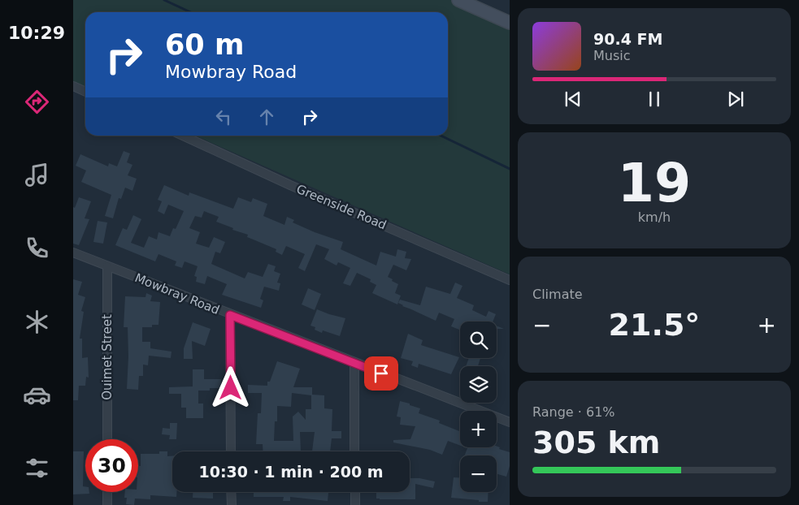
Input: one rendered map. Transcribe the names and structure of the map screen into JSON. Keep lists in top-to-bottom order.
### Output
{
  "streets": {
    "street": ["Greenside Road", "Mowbray Road", "Ouimet Street"]
  },
  "crossings": [
    ["Mowbray Road", "Ouimet Street"]
  ],
  "page": {
    "tabs": "10:29",
    "turn": ["60 m", "Mowbray Road"],
    "song": ["90.4 FM", "Music"],
    "tile": [
      ["19", "km/h"],
      "Climate",
      ["Range · 61%", "305 km"]
    ],
    "heat": ["−", "21.5°", "+"],
    "map_buttons": ["+", "−"],
    "limit": "30",
    "trip": "10:30 · 1 min · 200 m"
  }
}
